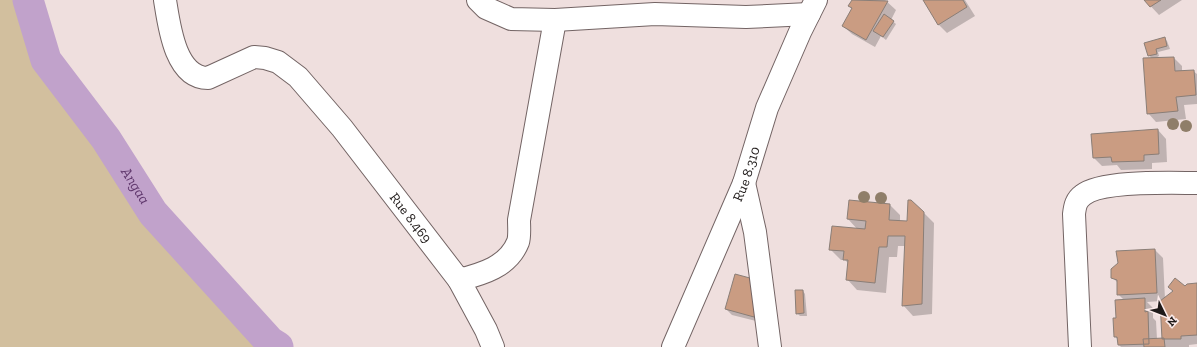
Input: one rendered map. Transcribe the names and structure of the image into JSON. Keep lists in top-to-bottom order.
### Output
{
  "streets": {
    "street": ["Rue 8.310", "Rue 8.469"]
  },
  "water": ["Angaa"],
  "north": "bottom right"
}
